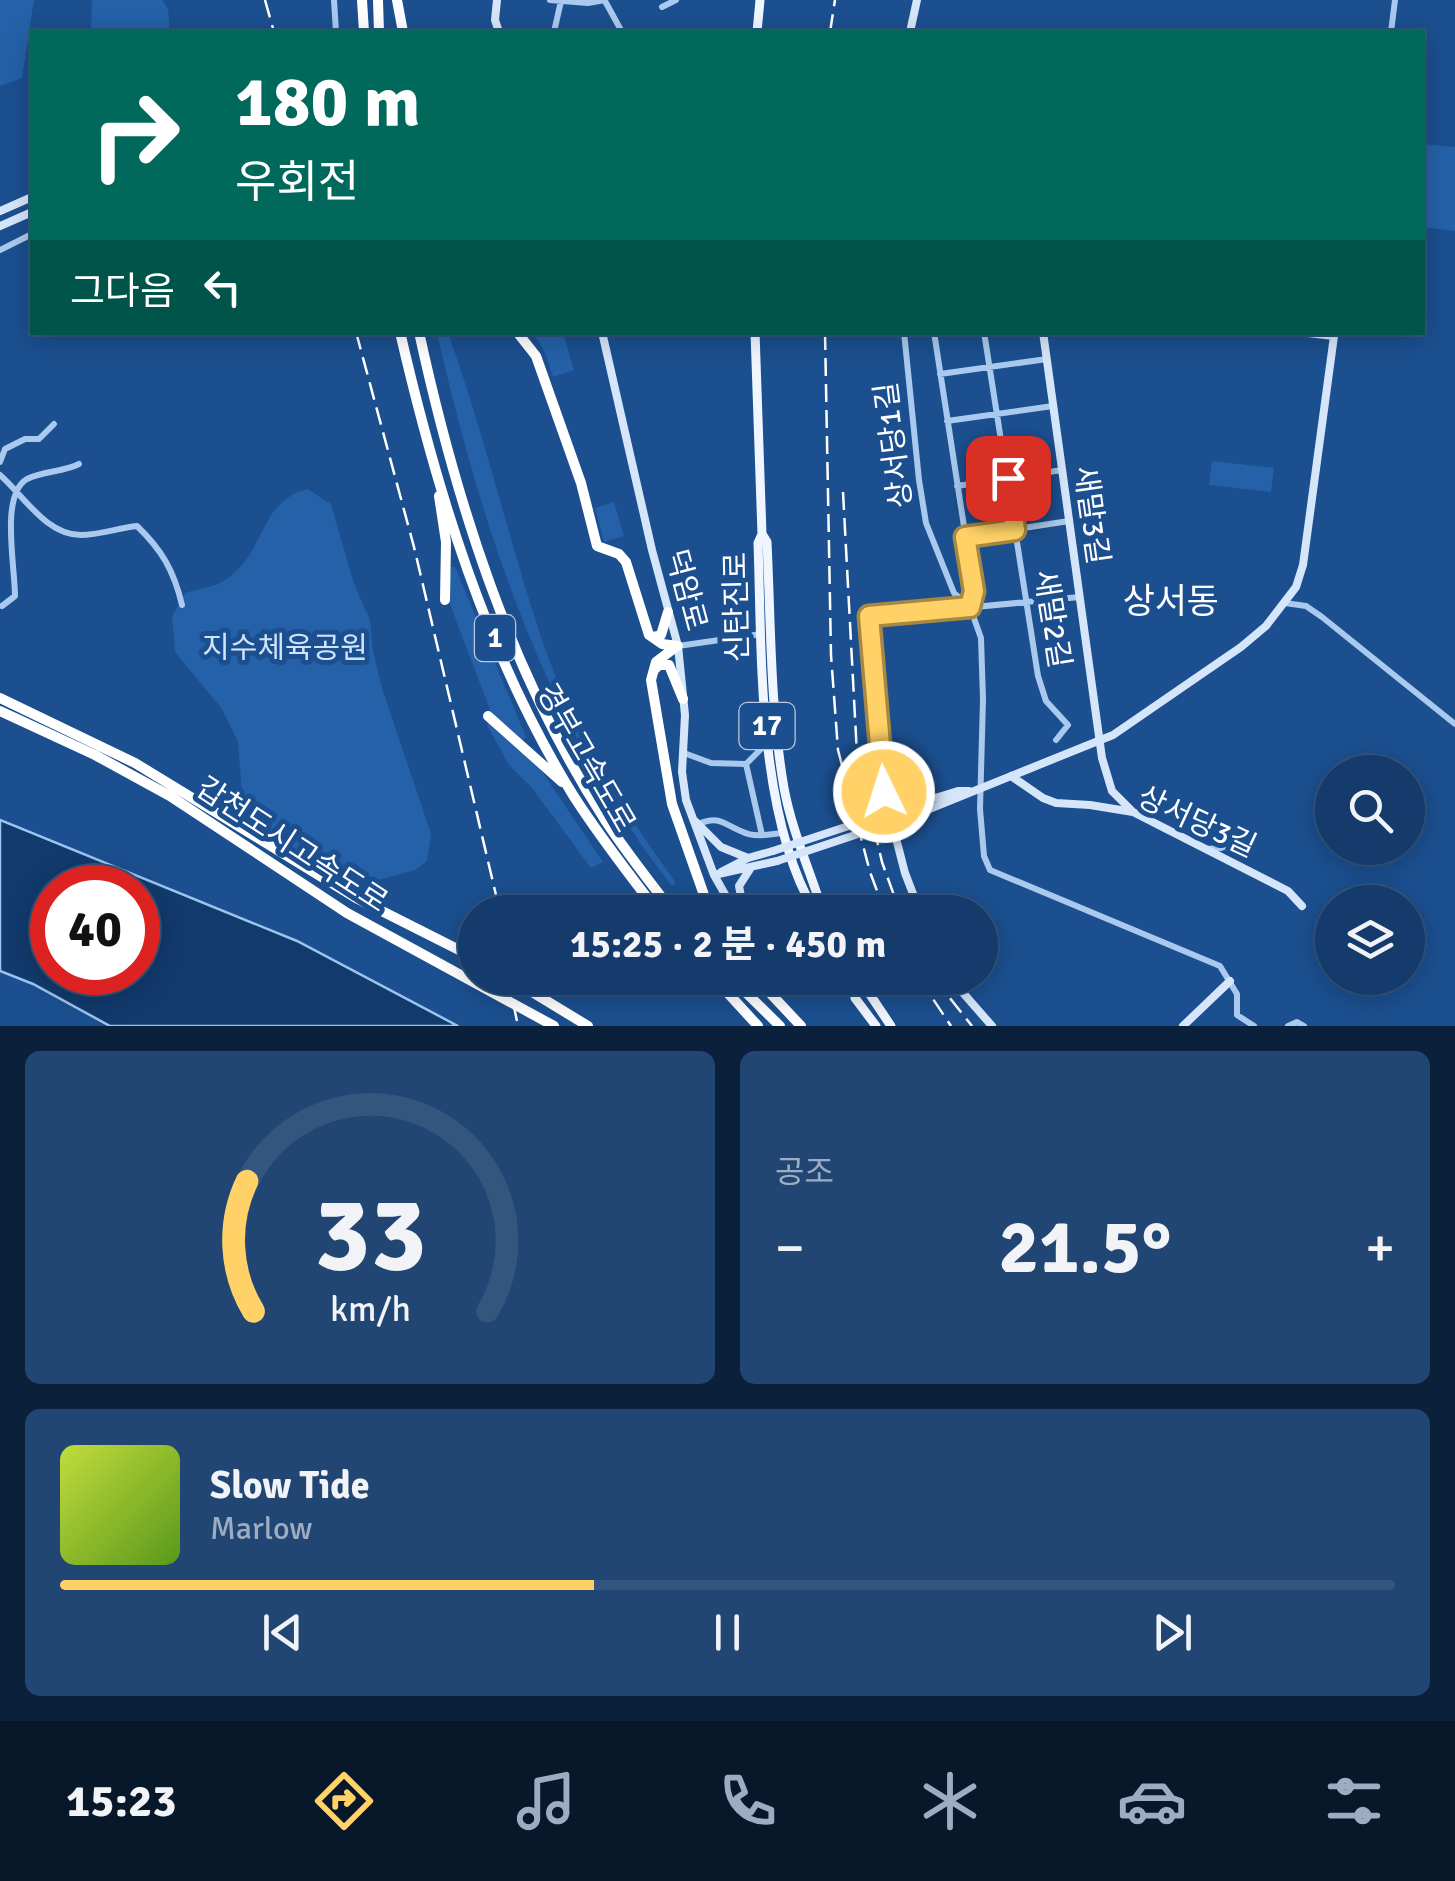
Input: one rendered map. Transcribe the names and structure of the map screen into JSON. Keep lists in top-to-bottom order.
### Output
{
  "streets": {
    "highway": ["1", "경부고속도로", "갑천도시고속도로"],
    "main road": ["신탄진로", "17"],
    "street": [
      "상서당1길",
      "새말3길",
      "덕암로",
      "새말2길",
      "상서당3길"
    ]
  },
  "crossings": [
    ["새말3길", "상서당3길"]
  ],
  "districts": ["상서동"],
  "parks": ["지수체육공원"],
  "page": {
    "turn": ["180 m", "우회전"],
    "then": "그다음",
    "limit": "40",
    "trip": "15:25 · 2 분 · 450 m",
    "tile": "공조",
    "heat": ["−", "21.5°", "+"],
    "song": ["Slow Tide", "Marlow"],
    "tabs": "15:23",
    "gauge": ["33", "km/h"]
  }
}
